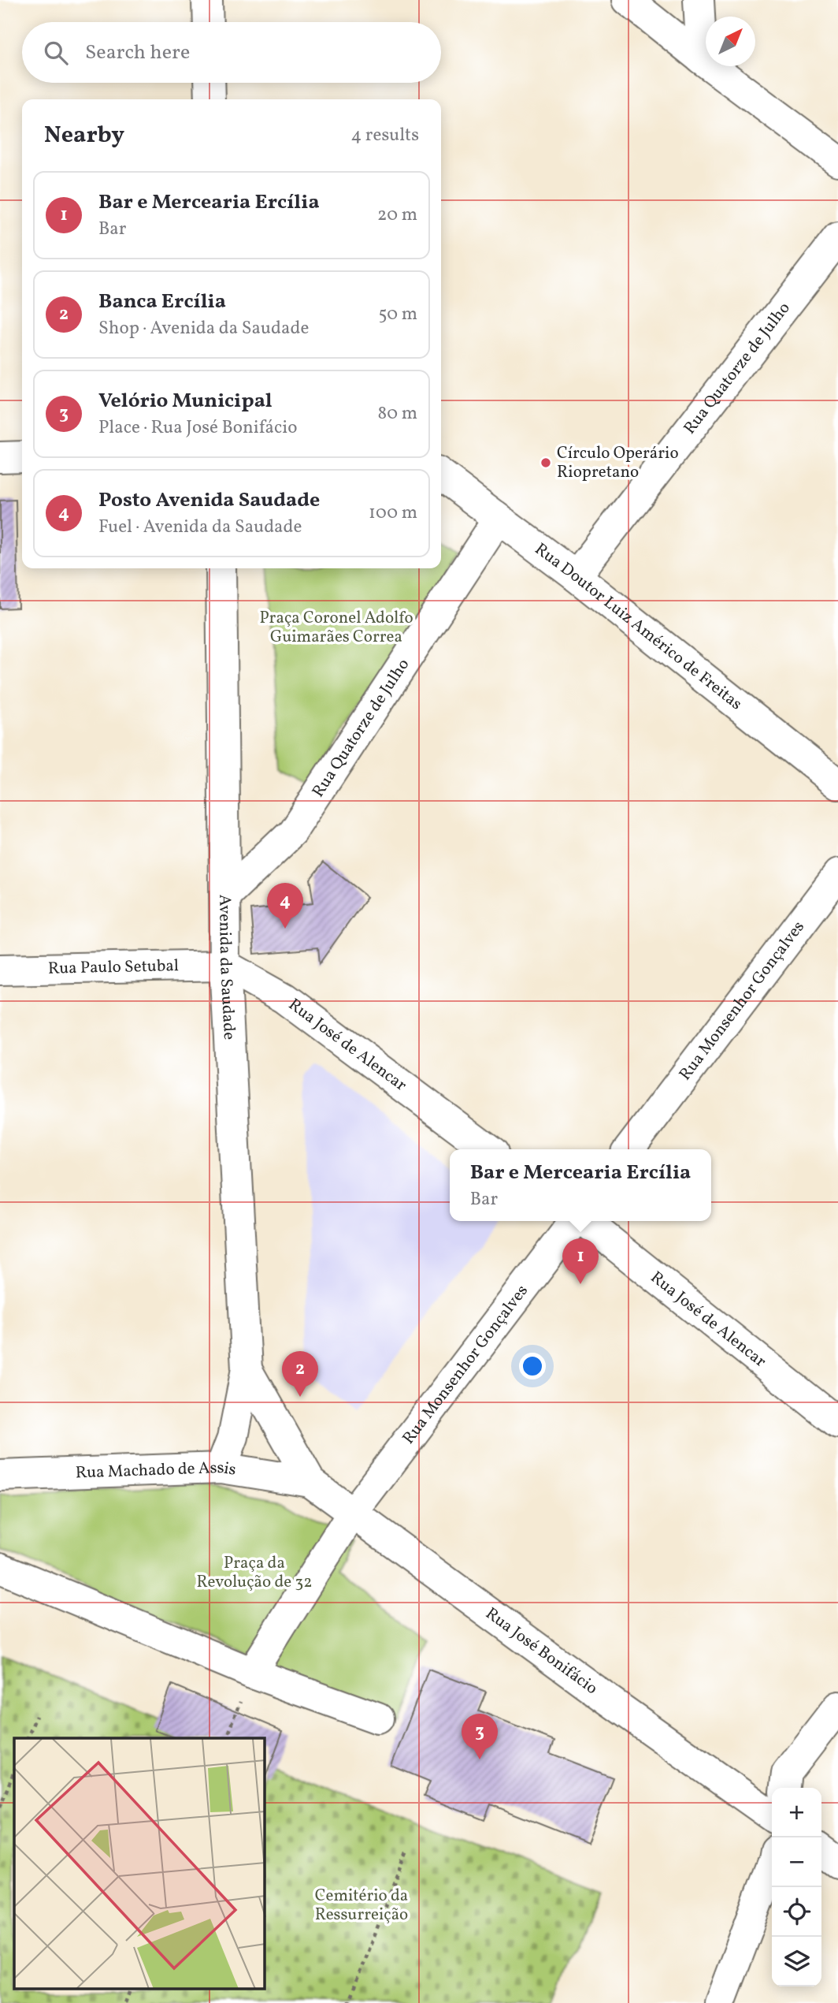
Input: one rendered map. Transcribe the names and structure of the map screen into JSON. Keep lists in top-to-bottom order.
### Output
{
  "streets": {
    "street": [
      "Rua Quatorze de Julho",
      "Rua Doutor Luiz Américo de Freitas",
      "Avenida da Saudade",
      "Rua Paulo Setubal",
      "Rua Monsenhor Gonçalves",
      "Rua José de Alencar",
      "Rua Machado de Assis",
      "Rua José Bonifácio"
    ]
  },
  "crossings": [
    ["Rua Quatorze de Julho", "Rua Doutor Luiz Américo de Freitas"],
    ["Rua Quatorze de Julho", "Avenida da Saudade"],
    ["Avenida da Saudade", "Rua Paulo Setubal"],
    ["Avenida da Saudade", "Rua José de Alencar"],
    ["Avenida da Saudade", "Rua Machado de Assis"],
    ["Avenida da Saudade", "Rua José Bonifácio"],
    ["Rua Paulo Setubal", "Rua José de Alencar"],
    ["Rua Monsenhor Gonçalves", "Rua José Bonifácio"],
    ["Rua Machado de Assis", "Rua José Bonifácio"]
  ],
  "parks": ["Praça Coronel Adolfo Guimarães Correa", "Praça da Revolução de 32", "Cemitério da Ressurreição"],
  "places": ["Círculo Operário Riopretano"],
  "north": "top right",
  "page": {
    "search": "Search here",
    "heading": ["Nearby", "4 results"],
    "list": [
      {
        "mark": "1",
        "name": "Bar e Mercearia Ercília",
        "note": "Bar",
        "value": "20 m"
      },
      {
        "mark": "2",
        "name": "Banca Ercília",
        "note": "Shop · Avenida da Saudade",
        "value": "50 m"
      },
      {
        "mark": "3",
        "name": "Velório Municipal",
        "note": "Place · Rua José Bonifácio",
        "value": "80 m"
      },
      {
        "mark": "4",
        "name": "Posto Avenida Saudade",
        "note": "Fuel · Avenida da Saudade",
        "value": "100 m"
      }
    ],
    "pins": [
      "4",
      "1",
      "2",
      "3"
    ],
    "popup": ["Bar e Mercearia Ercília", "Bar"],
    "map_buttons": ["+", "−"]
  }
}
